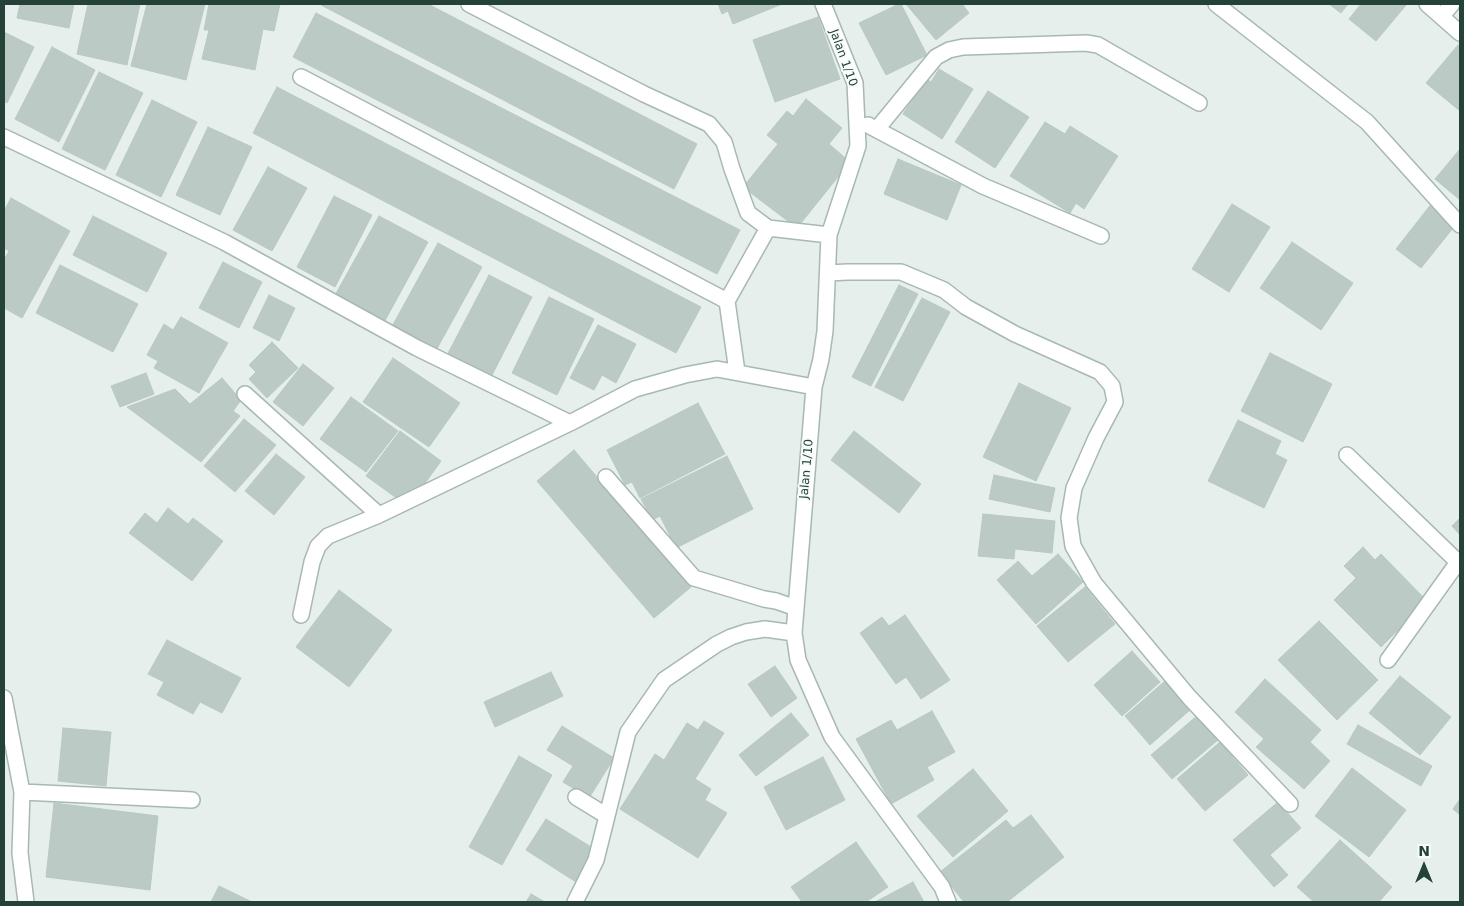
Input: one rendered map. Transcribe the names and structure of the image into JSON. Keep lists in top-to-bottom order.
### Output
{
  "streets": {
    "street": ["Jalan 1/10"]
  },
  "north": "top"
}
